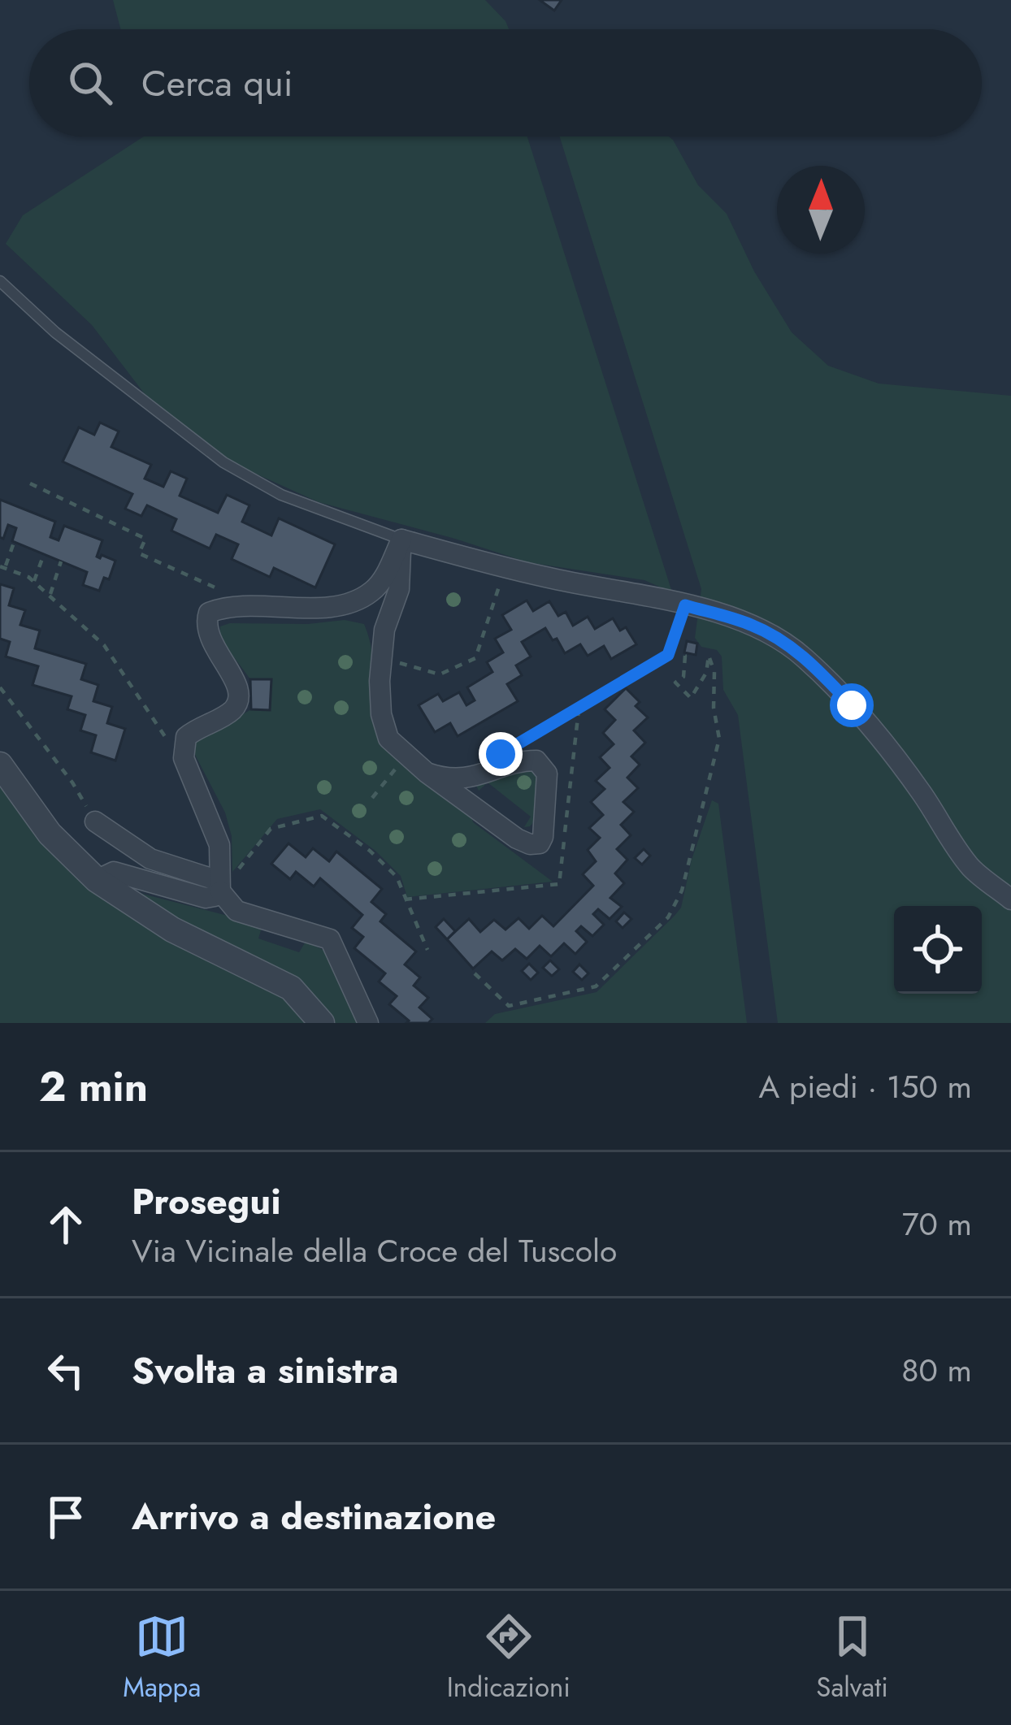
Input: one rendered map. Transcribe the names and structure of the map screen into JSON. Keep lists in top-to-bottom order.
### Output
{
  "north": "top",
  "page": {
    "search": "Cerca qui",
    "heading": ["2 min", "A piedi · 150 m"],
    "list": [
      ["Prosegui", "Via Vicinale della Croce del Tuscolo", "70 m"],
      ["Svolta a sinistra", "80 m"],
      "Arrivo a destinazione"
    ],
    "nav": ["Mappa", "Indicazioni", "Salvati"]
  }
}
